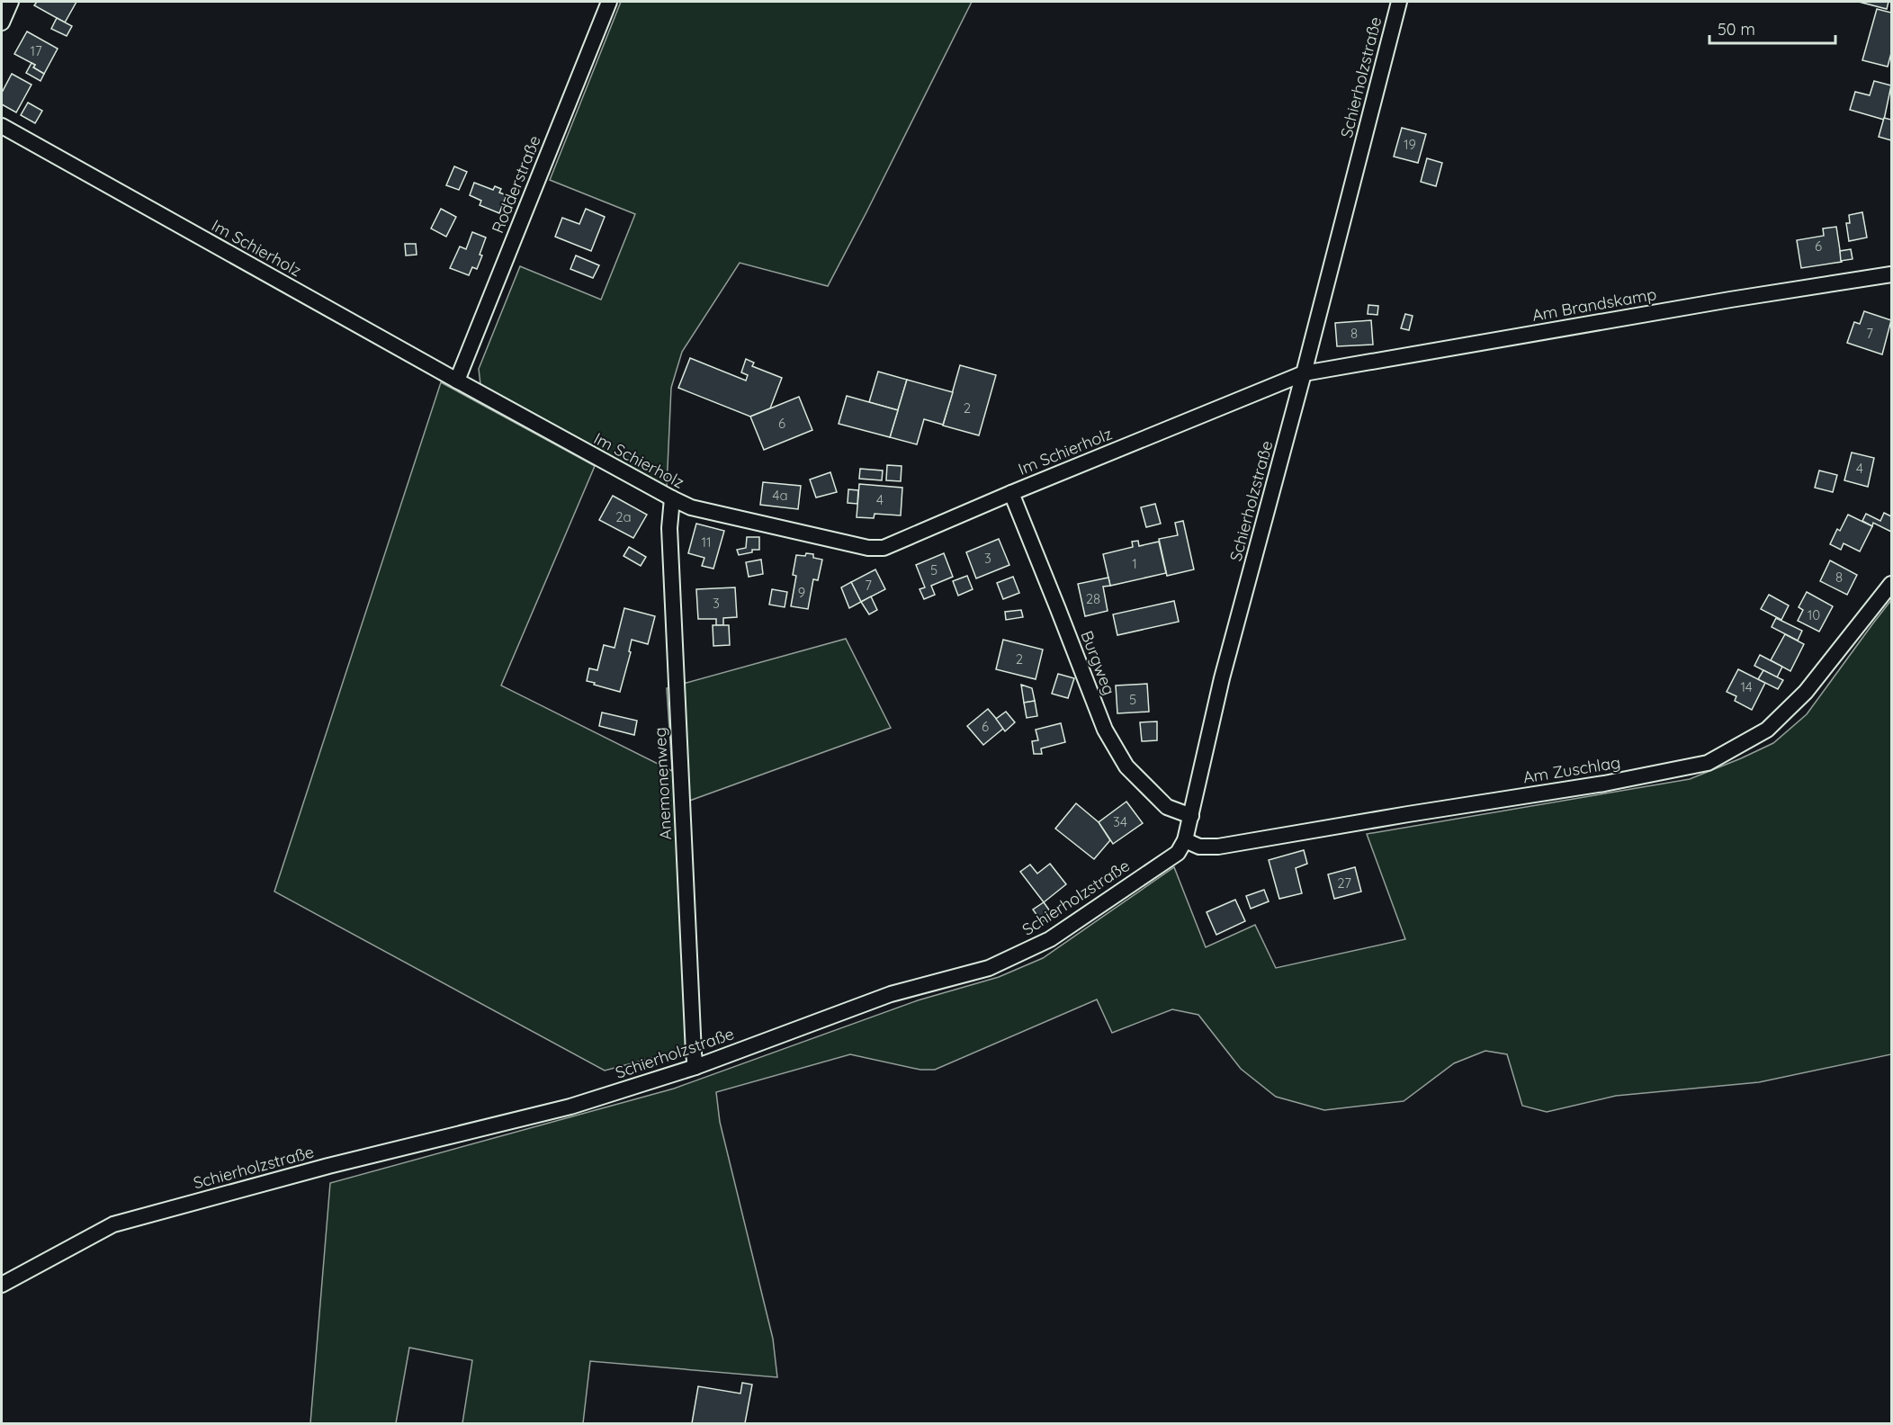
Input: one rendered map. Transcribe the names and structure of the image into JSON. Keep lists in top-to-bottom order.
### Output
{
  "streets": {
    "street": [
      "Schierholzstraße",
      "Rodderstraße",
      "Im Schierholz",
      "Am Brandskamp",
      "Burgweg",
      "Am Zuschlag",
      "Anemonenweg"
    ]
  },
  "crossings": [
    ["Schierholzstraße", "Im Schierholz"],
    ["Schierholzstraße", "Am Brandskamp"],
    ["Schierholzstraße", "Burgweg"],
    ["Schierholzstraße", "Am Zuschlag"],
    ["Schierholzstraße", "Anemonenweg"],
    ["Rodderstraße", "Im Schierholz"],
    ["Im Schierholz", "Am Brandskamp"],
    ["Im Schierholz", "Burgweg"],
    ["Im Schierholz", "Anemonenweg"]
  ],
  "house_numbers": [
    "17",
    "19",
    "6",
    "8",
    "7",
    "2",
    "6",
    "4",
    "4a",
    "4",
    "2a",
    "11",
    "3",
    "1",
    "5",
    "8",
    "7",
    "9",
    "28",
    "3",
    "10",
    "2",
    "14",
    "5",
    "6",
    "34",
    "27"
  ],
  "scale_bar": "50 m"
}
